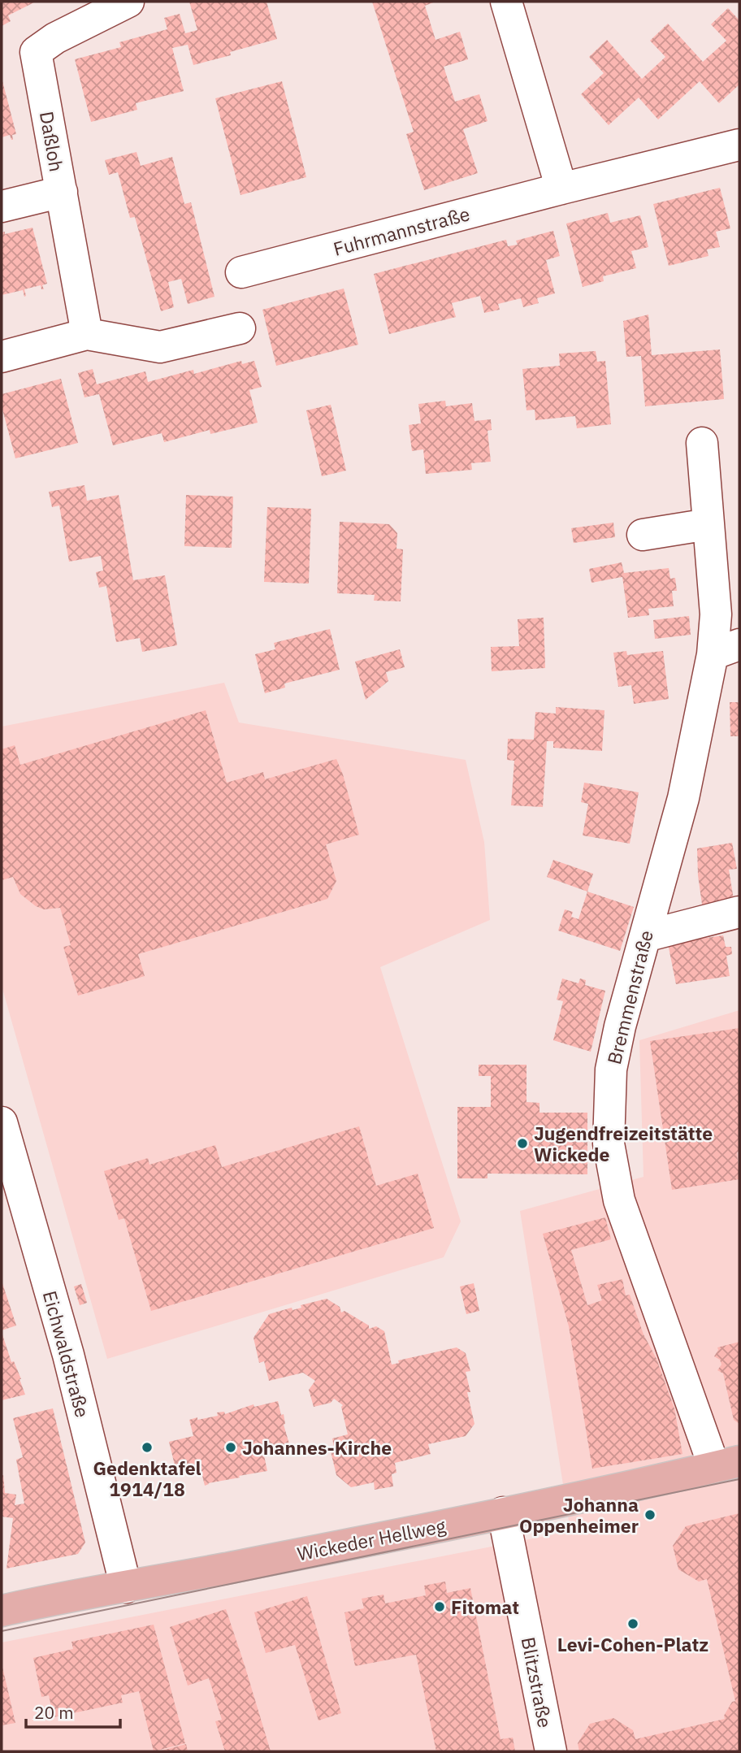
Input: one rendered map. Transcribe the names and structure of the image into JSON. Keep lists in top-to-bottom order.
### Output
{
  "streets": {
    "main road": ["Wickeder Hellweg"],
    "street": [
      "Daßloh",
      "Fuhrmannstraße",
      "Bremmenstraße",
      "Eichwaldstraße",
      "Blitzstraße"
    ]
  },
  "crossings": [
    ["Bremmenstraße", "Wickeder Hellweg"],
    ["Eichwaldstraße", "Wickeder Hellweg"],
    ["Wickeder Hellweg", "Blitzstraße"]
  ],
  "places": [
    "Jugendfreizeitstätte Wickede",
    "Gedenktafel 1914/18",
    "Johannes-Kirche",
    "Johanna Oppenheimer",
    "Fitomat",
    "Levi-Cohen-Platz"
  ],
  "scale_bar": "20 m"
}
